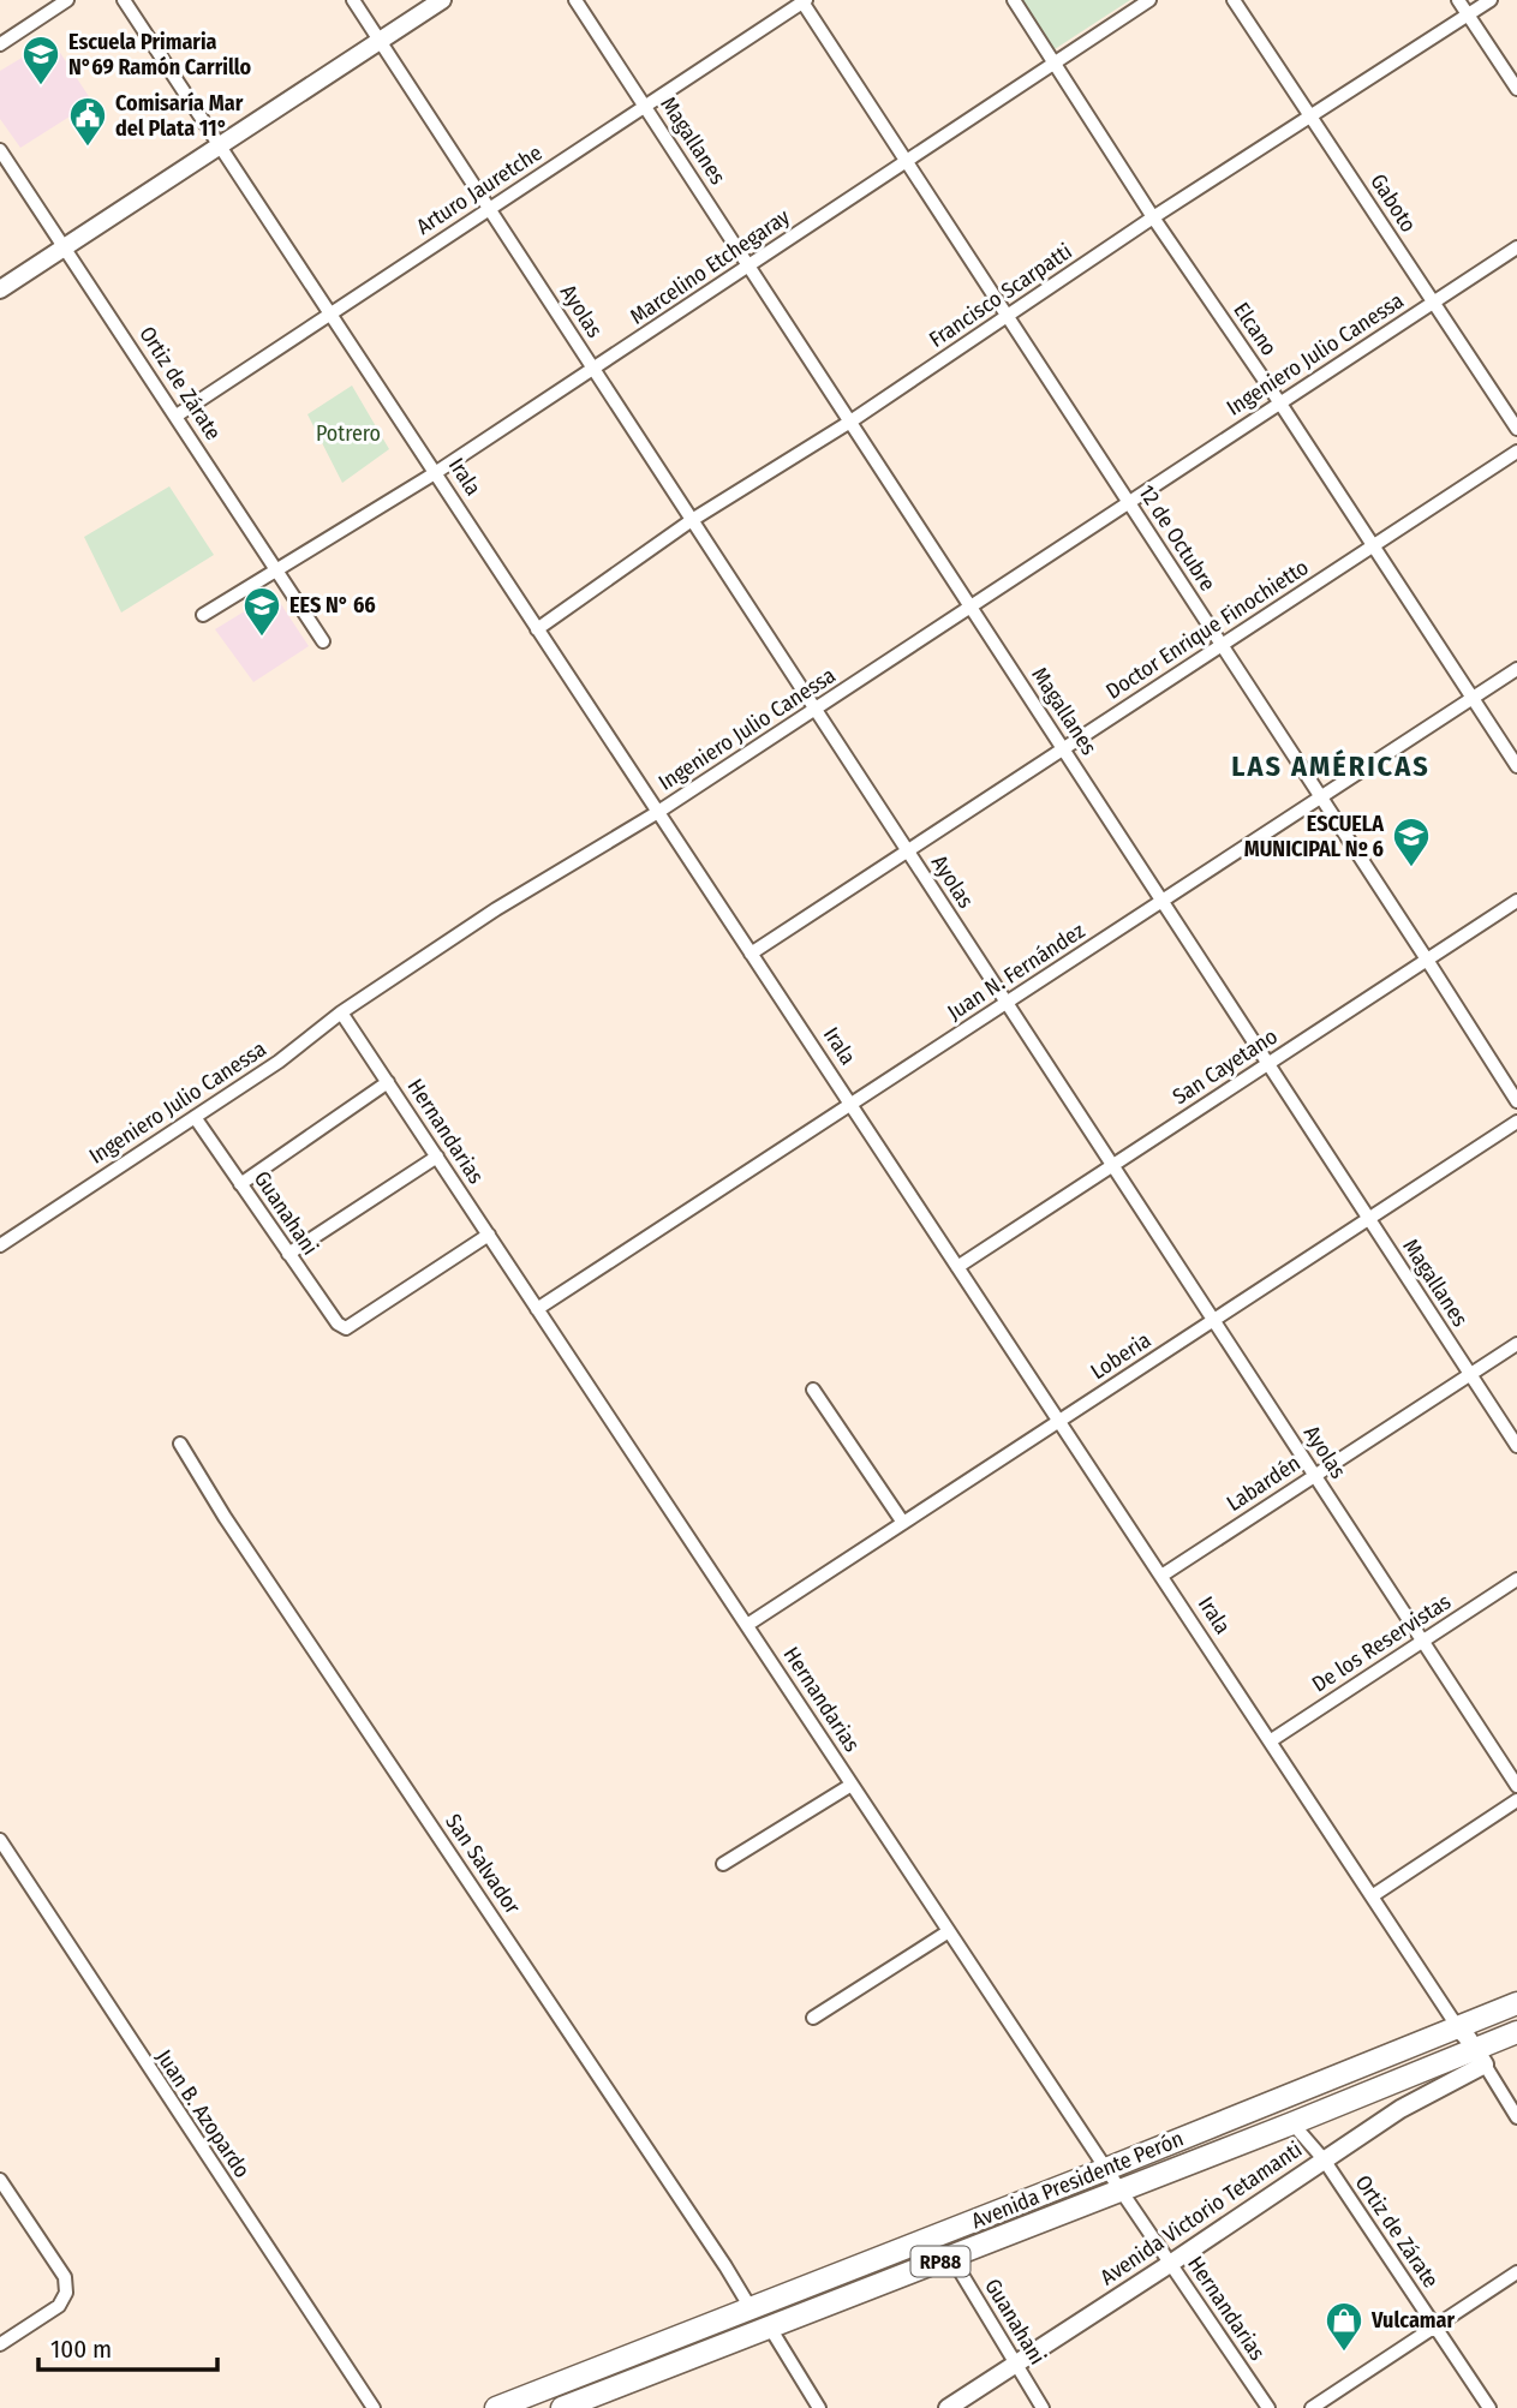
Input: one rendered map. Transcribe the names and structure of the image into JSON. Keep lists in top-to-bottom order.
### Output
{
  "streets": {
    "highway": ["Avenida Presidente Perón", "RP88"],
    "main road": ["Irala", "Avenida Victorio Tetamanti"],
    "street": [
      "Magallanes",
      "Arturo Jauretche",
      "Gaboto",
      "Marcelino Etchegaray",
      "Francisco Scarpatti",
      "Ayolas",
      "Elcano",
      "Ingeniero Julio Canessa",
      "Ortiz de Zárate",
      "12 de Octubre",
      "Doctor Enrique Finochietto",
      "Juan N. Fernández",
      "San Cayetano",
      "Hernandarias",
      "Guanahani",
      "Loberia",
      "Labardén",
      "De los Reservistas",
      "San Salvador",
      "Juan B. Azopardo"
    ]
  },
  "crossings": [
    ["Magallanes", "Arturo Jauretche"],
    ["Magallanes", "Marcelino Etchegaray"],
    ["Magallanes", "Francisco Scarpatti"],
    ["Magallanes", "Ingeniero Julio Canessa"],
    ["Magallanes", "Doctor Enrique Finochietto"],
    ["Magallanes", "Juan N. Fernández"],
    ["Magallanes", "San Cayetano"],
    ["Magallanes", "Loberia"],
    ["Magallanes", "Labardén"],
    ["Arturo Jauretche", "Ayolas"],
    ["Arturo Jauretche", "Ortiz de Zárate"],
    ["Arturo Jauretche", "Irala"],
    ["Arturo Jauretche", "12 de Octubre"],
    ["Gaboto", "Francisco Scarpatti"],
    ["Gaboto", "Ingeniero Julio Canessa"],
    ["Marcelino Etchegaray", "Ayolas"],
    ["Marcelino Etchegaray", "Elcano"],
    ["Marcelino Etchegaray", "Ortiz de Zárate"],
    ["Marcelino Etchegaray", "Irala"],
    ["Marcelino Etchegaray", "12 de Octubre"],
    ["Francisco Scarpatti", "Ayolas"],
    ["Francisco Scarpatti", "Elcano"],
    ["Francisco Scarpatti", "Irala"],
    ["Francisco Scarpatti", "12 de Octubre"],
    ["Ayolas", "Ingeniero Julio Canessa"],
    ["Ayolas", "Doctor Enrique Finochietto"],
    ["Ayolas", "Juan N. Fernández"],
    ["Ayolas", "San Cayetano"],
    ["Ayolas", "Loberia"],
    ["Ayolas", "Labardén"],
    ["Ayolas", "De los Reservistas"],
    ["Elcano", "Ingeniero Julio Canessa"],
    ["Elcano", "Doctor Enrique Finochietto"],
    ["Elcano", "Juan N. Fernández"],
    ["Ingeniero Julio Canessa", "Irala"],
    ["Ingeniero Julio Canessa", "12 de Octubre"],
    ["Ingeniero Julio Canessa", "Hernandarias"],
    ["Ingeniero Julio Canessa", "Guanahani"],
    ["Ortiz de Zárate", "Avenida Presidente Perón"],
    ["Ortiz de Zárate", "Avenida Victorio Tetamanti"],
    ["Irala", "Doctor Enrique Finochietto"],
    ["Irala", "Juan N. Fernández"],
    ["Irala", "San Cayetano"],
    ["Irala", "Loberia"],
    ["Irala", "Labardén"],
    ["Irala", "De los Reservistas"],
    ["Irala", "Avenida Presidente Perón"],
    ["Irala", "Avenida Victorio Tetamanti"],
    ["12 de Octubre", "Doctor Enrique Finochietto"],
    ["12 de Octubre", "Juan N. Fernández"],
    ["12 de Octubre", "San Cayetano"],
    ["Juan N. Fernández", "Hernandarias"],
    ["Hernandarias", "Guanahani"],
    ["Hernandarias", "Loberia"],
    ["Hernandarias", "Avenida Presidente Perón"],
    ["Hernandarias", "Avenida Victorio Tetamanti"],
    ["Guanahani", "Avenida Presidente Perón"],
    ["Guanahani", "Avenida Victorio Tetamanti"],
    ["San Salvador", "Avenida Presidente Perón"],
    ["Avenida Presidente Perón", "Avenida Victorio Tetamanti"]
  ],
  "districts": ["LAS AMÉRICAS"],
  "parks": ["Potrero"],
  "places": {
    "school or university": ["Escuela Primaria N°69 Ramón Carrillo", "EES N° 66", "ESCUELA MUNICIPAL Nº 6"],
    "public building": ["Comisaría Mar del Plata 11°"],
    "shop": ["Vulcamar"]
  },
  "scale_bar": "100 m"
}
